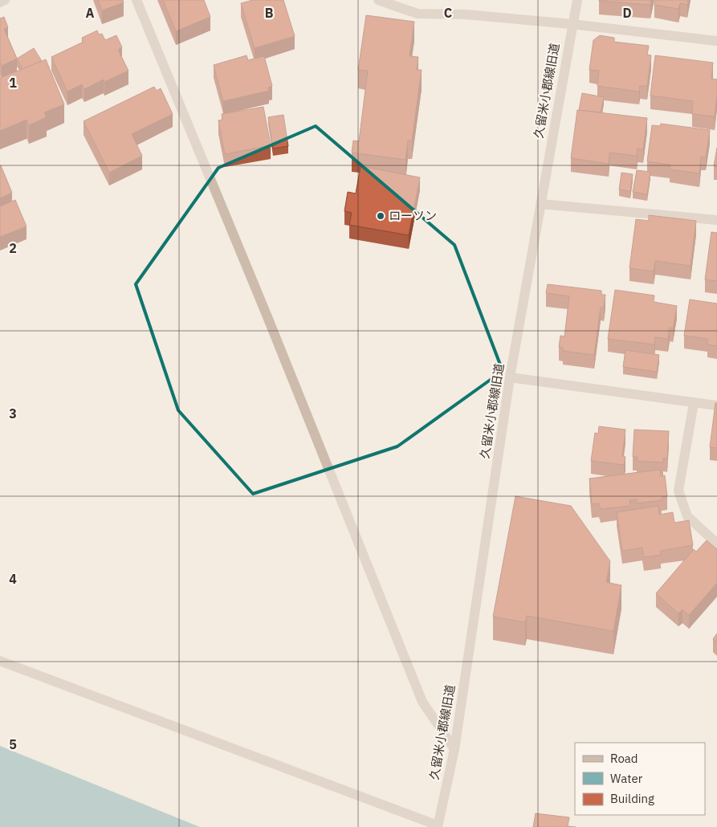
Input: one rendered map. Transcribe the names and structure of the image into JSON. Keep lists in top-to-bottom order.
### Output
{
  "streets": {
    "street": ["久留米小郡線旧道"]
  },
  "places": ["ローソン"],
  "legend": ["Road", "Water", "Building"],
  "grid": {
    "columns": [
      "A",
      "B",
      "C",
      "D"
    ],
    "rows": [
      "1",
      "2",
      "3",
      "4",
      "5"
    ]
  }
}
